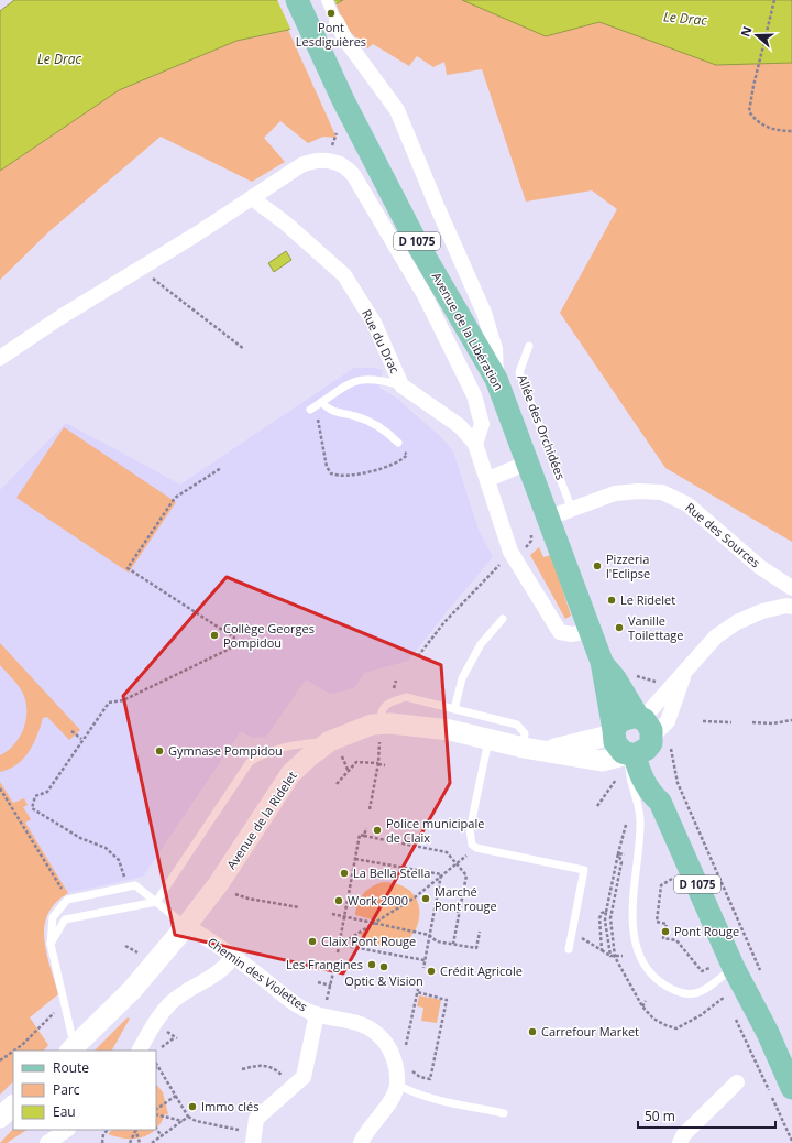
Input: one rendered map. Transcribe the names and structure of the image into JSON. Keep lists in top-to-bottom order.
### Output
{
  "streets": {
    "main road": ["D 1075", "Avenue de la Libération", "Avenue de la Ridelet"],
    "street": ["Rue du Drac", "Rue des Sources", "Chemin des Violettes"],
    "lane": ["Allée des Orchidées"]
  },
  "crossings": [
    ["Avenue de la Libération", "Rue du Drac"],
    ["Avenue de la Libération", "Rue des Sources"],
    ["Avenue de la Libération", "Avenue de la Ridelet"],
    ["Allée des Orchidées", "Rue des Sources"],
    ["Avenue de la Ridelet", "Chemin des Violettes"]
  ],
  "water": ["Le Drac"],
  "places": [
    "Pont Lesdiguières",
    "Pizzeria l'Eclipse",
    "Le Ridelet",
    "Vanille Toilettage",
    "Collège Georges Pompidou",
    "Gymnase Pompidou",
    "Police municipale de Claix",
    "La Bella Stella",
    "Marché Pont rouge",
    "Work 2000",
    "Pont Rouge",
    "Claix Pont Rouge",
    "Les Frangines",
    "Optic & Vision",
    "Crédit Agricole",
    "Carrefour Market",
    "Immo clés"
  ],
  "legend": ["Route", "Parc", "Eau"],
  "scale_bar": "50 m",
  "north": "left"
}
